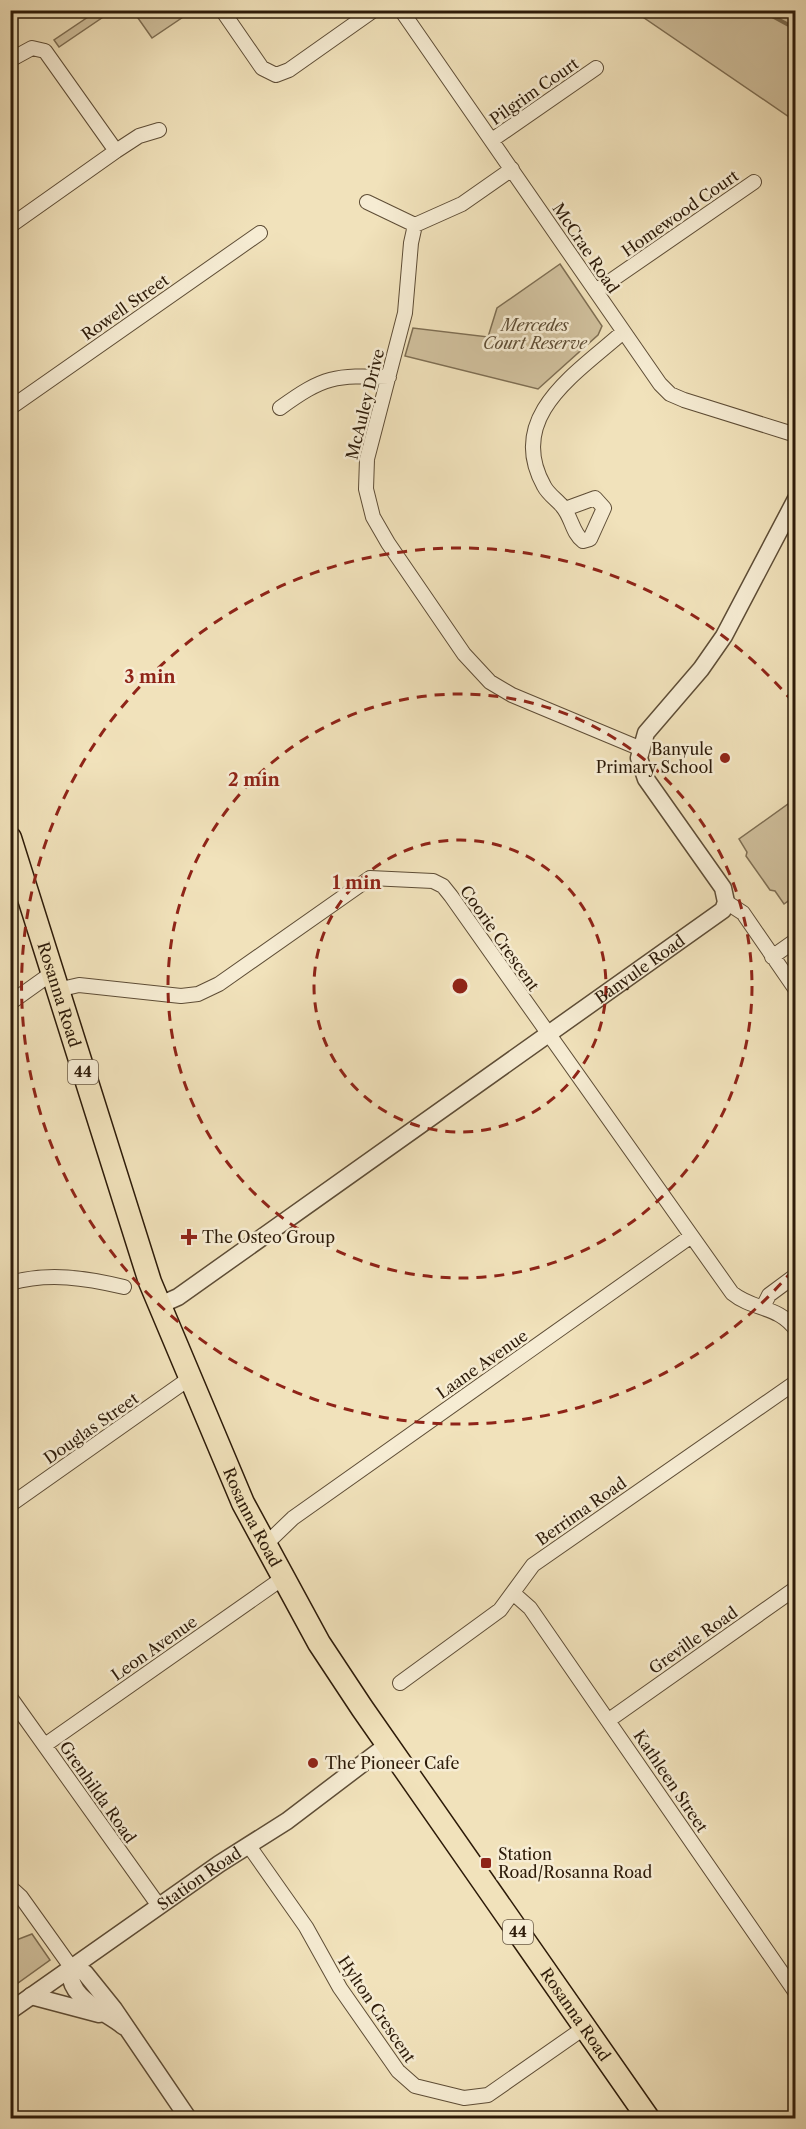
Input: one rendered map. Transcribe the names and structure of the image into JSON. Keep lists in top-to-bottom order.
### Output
{
  "streets": {
    "highway": ["Rosanna Road", "44"],
    "street": [
      "Pilgrim Court",
      "Homewood Court",
      "McCrae Road",
      "Rowell Street",
      "McAuley Drive",
      "Coorie Crescent",
      "Banyule Road",
      "Laane Avenue",
      "Douglas Street",
      "Berrima Road",
      "Greville Road",
      "Leon Avenue",
      "Kathleen Street",
      "Grenhilda Road",
      "Station Road",
      "Hylton Crescent"
    ]
  },
  "crossings": [
    ["Pilgrim Court", "McCrae Road"],
    ["Homewood Court", "McCrae Road"],
    ["Coorie Crescent", "Banyule Road"],
    ["Coorie Crescent", "Rosanna Road"],
    ["Coorie Crescent", "Laane Avenue"],
    ["Banyule Road", "Rosanna Road"],
    ["Rosanna Road", "Laane Avenue"],
    ["Rosanna Road", "Douglas Street"],
    ["Rosanna Road", "Leon Avenue"],
    ["Rosanna Road", "Station Road"],
    ["Rosanna Road", "Hylton Crescent"],
    ["Berrima Road", "Kathleen Street"],
    ["Greville Road", "Kathleen Street"],
    ["Leon Avenue", "Grenhilda Road"],
    ["Grenhilda Road", "Station Road"],
    ["Station Road", "Hylton Crescent"]
  ],
  "parks": ["Mercedes Court Reserve"],
  "places": {
    "other": ["Banyule Primary School", "The Pioneer Cafe"],
    "health": ["The Osteo Group"],
    "transit": ["Station Road/Rosanna Road"]
  },
  "rings": ["3 min", "2 min", "1 min"]
}
